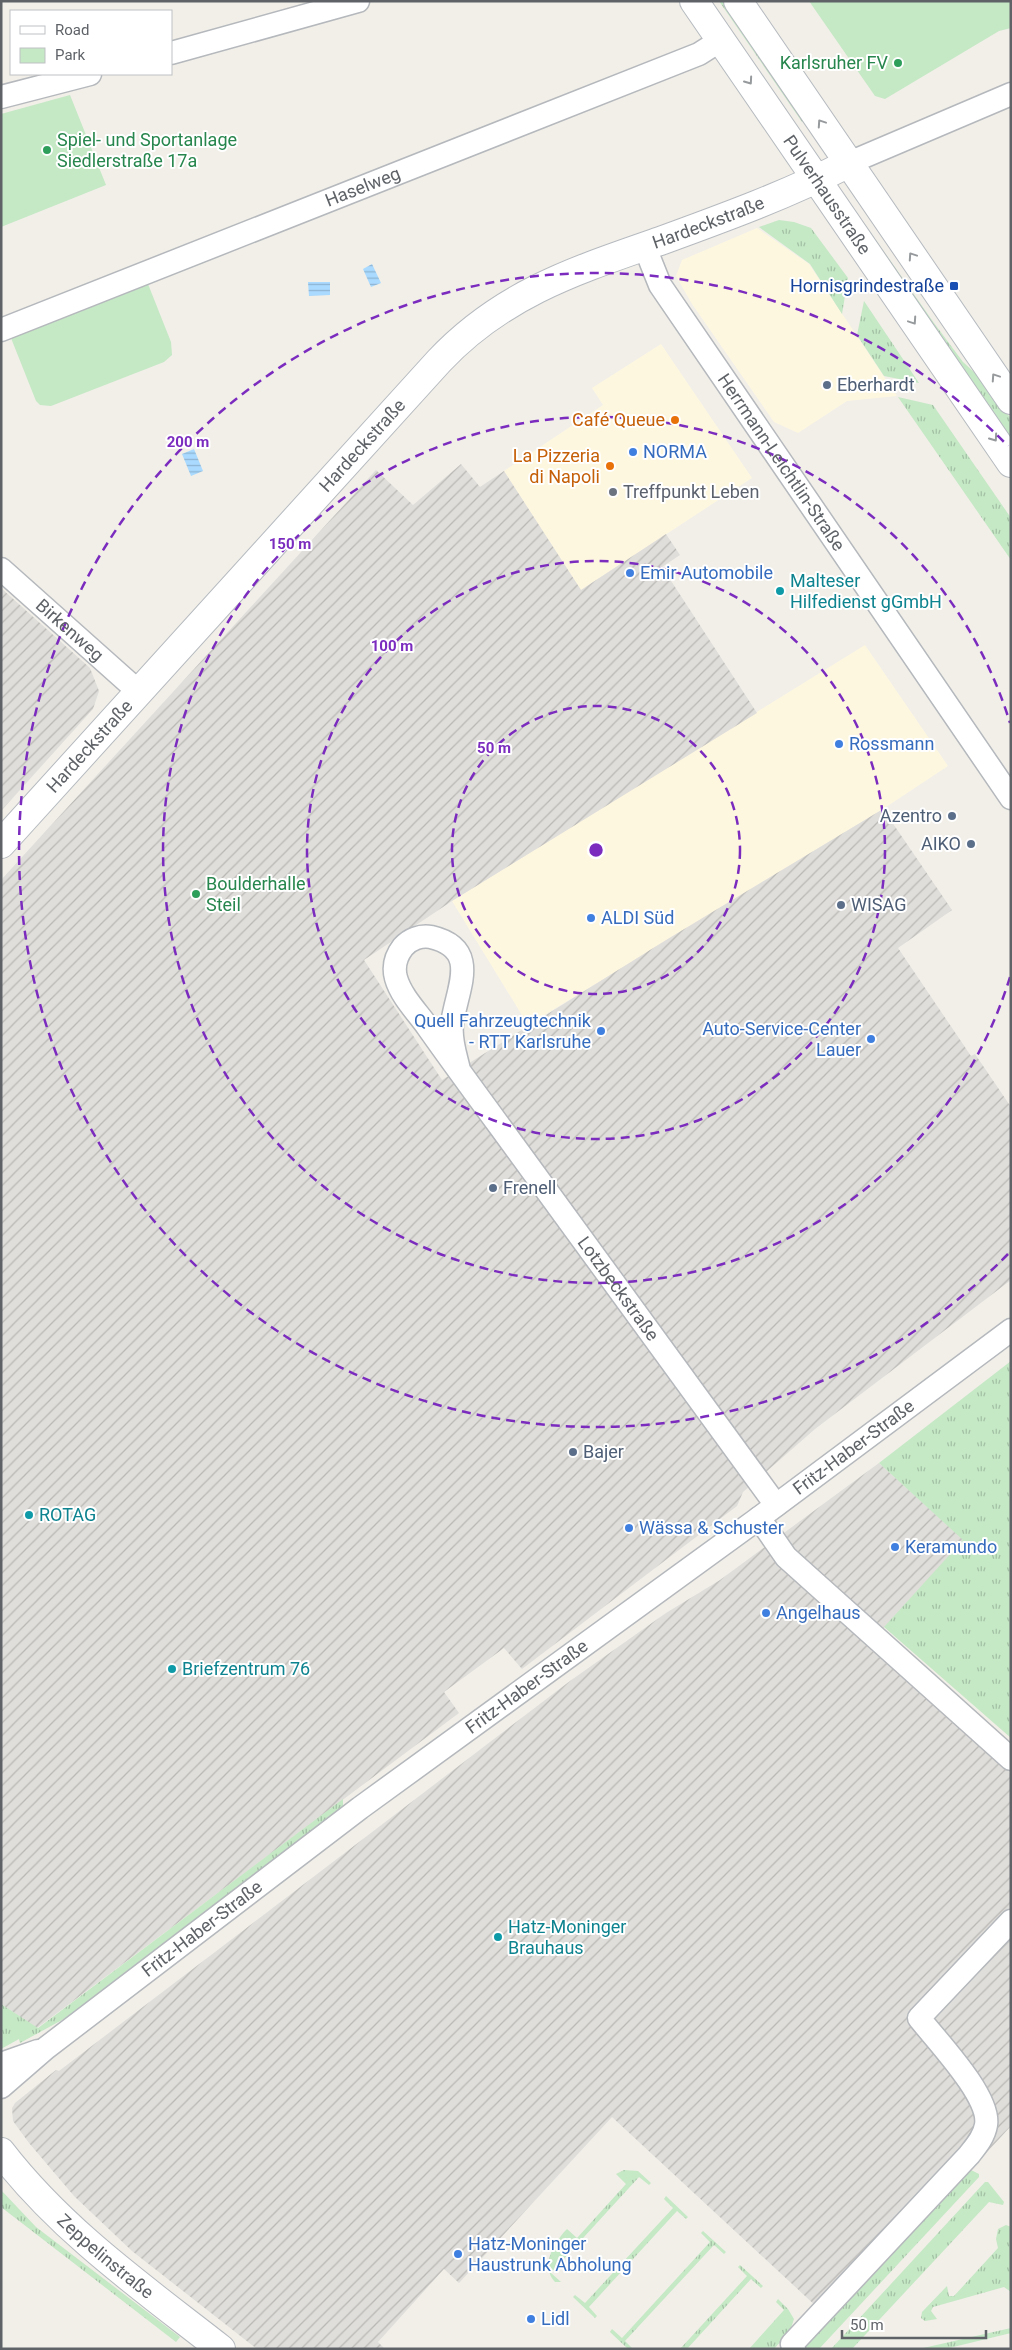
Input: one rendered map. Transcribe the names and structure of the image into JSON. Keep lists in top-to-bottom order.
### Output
{
  "streets": {
    "street": [
      "Haselweg",
      "Pulverhausstraße",
      "Hardeckstraße",
      "Herrmann-Leichtlin-Straße",
      "Birkenweg",
      "Lotzbeckstraße",
      "Fritz-Haber-Straße",
      "Zeppelinstraße"
    ]
  },
  "crossings": [
    ["Haselweg", "Pulverhausstraße"],
    ["Pulverhausstraße", "Hardeckstraße"],
    ["Hardeckstraße", "Herrmann-Leichtlin-Straße"],
    ["Hardeckstraße", "Birkenweg"],
    ["Lotzbeckstraße", "Fritz-Haber-Straße"]
  ],
  "places": {
    "other": [
      "Karlsruher FV",
      "Spiel- und Sportanlage Siedlerstraße 17a",
      "Eberhardt",
      "Café Queue",
      "NORMA",
      "La Pizzeria di Napoli",
      "Treffpunkt Leben",
      "Emir Automobile",
      "Malteser Hilfedienst gGmbH",
      "Rossmann",
      "Azentro",
      "AIKO",
      "Boulderhalle Steil",
      "WISAG",
      "ALDI Süd",
      "Quell Fahrzeugtechnik - RTT Karlsruhe",
      "Auto-Service-Center Lauer",
      "Frenell",
      "Bajer",
      "ROTAG",
      "Wässa & Schuster",
      "Keramundo",
      "Angelhaus",
      "Briefzentrum 76",
      "Hatz-Moninger Brauhaus",
      "Hatz-Moninger Haustrunk Abholung",
      "Lidl"
    ],
    "transit": ["Hornisgrindestraße"]
  },
  "legend": ["Road", "Park"],
  "scale_bar": "50 m",
  "rings": [
    "200 m",
    "150 m",
    "100 m",
    "50 m"
  ]
}
